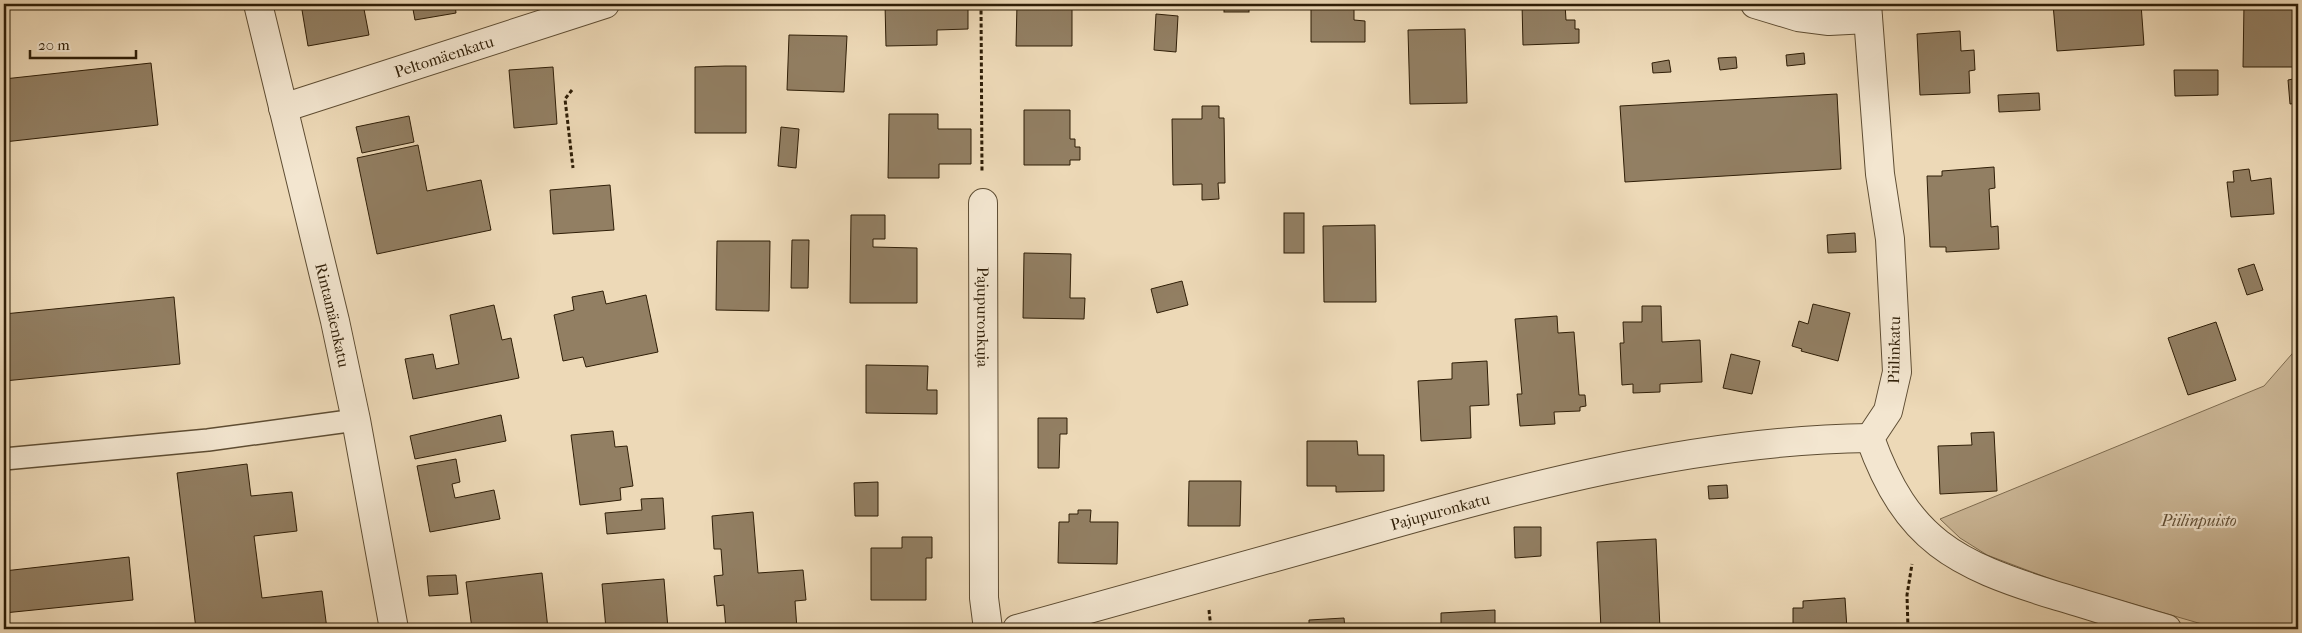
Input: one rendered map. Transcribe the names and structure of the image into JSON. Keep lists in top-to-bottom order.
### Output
{
  "streets": {
    "street": [
      "Peltomäenkatu",
      "Rintamäenkatu",
      "Pajupuronkuja",
      "Piilinkatu",
      "Pajupuronkatu"
    ]
  },
  "crossings": [
    ["Peltomäenkatu", "Rintamäenkatu"],
    ["Piilinkatu", "Pajupuronkatu"]
  ],
  "parks": ["Piilinpuisto"],
  "scale_bar": "20 m"
}
